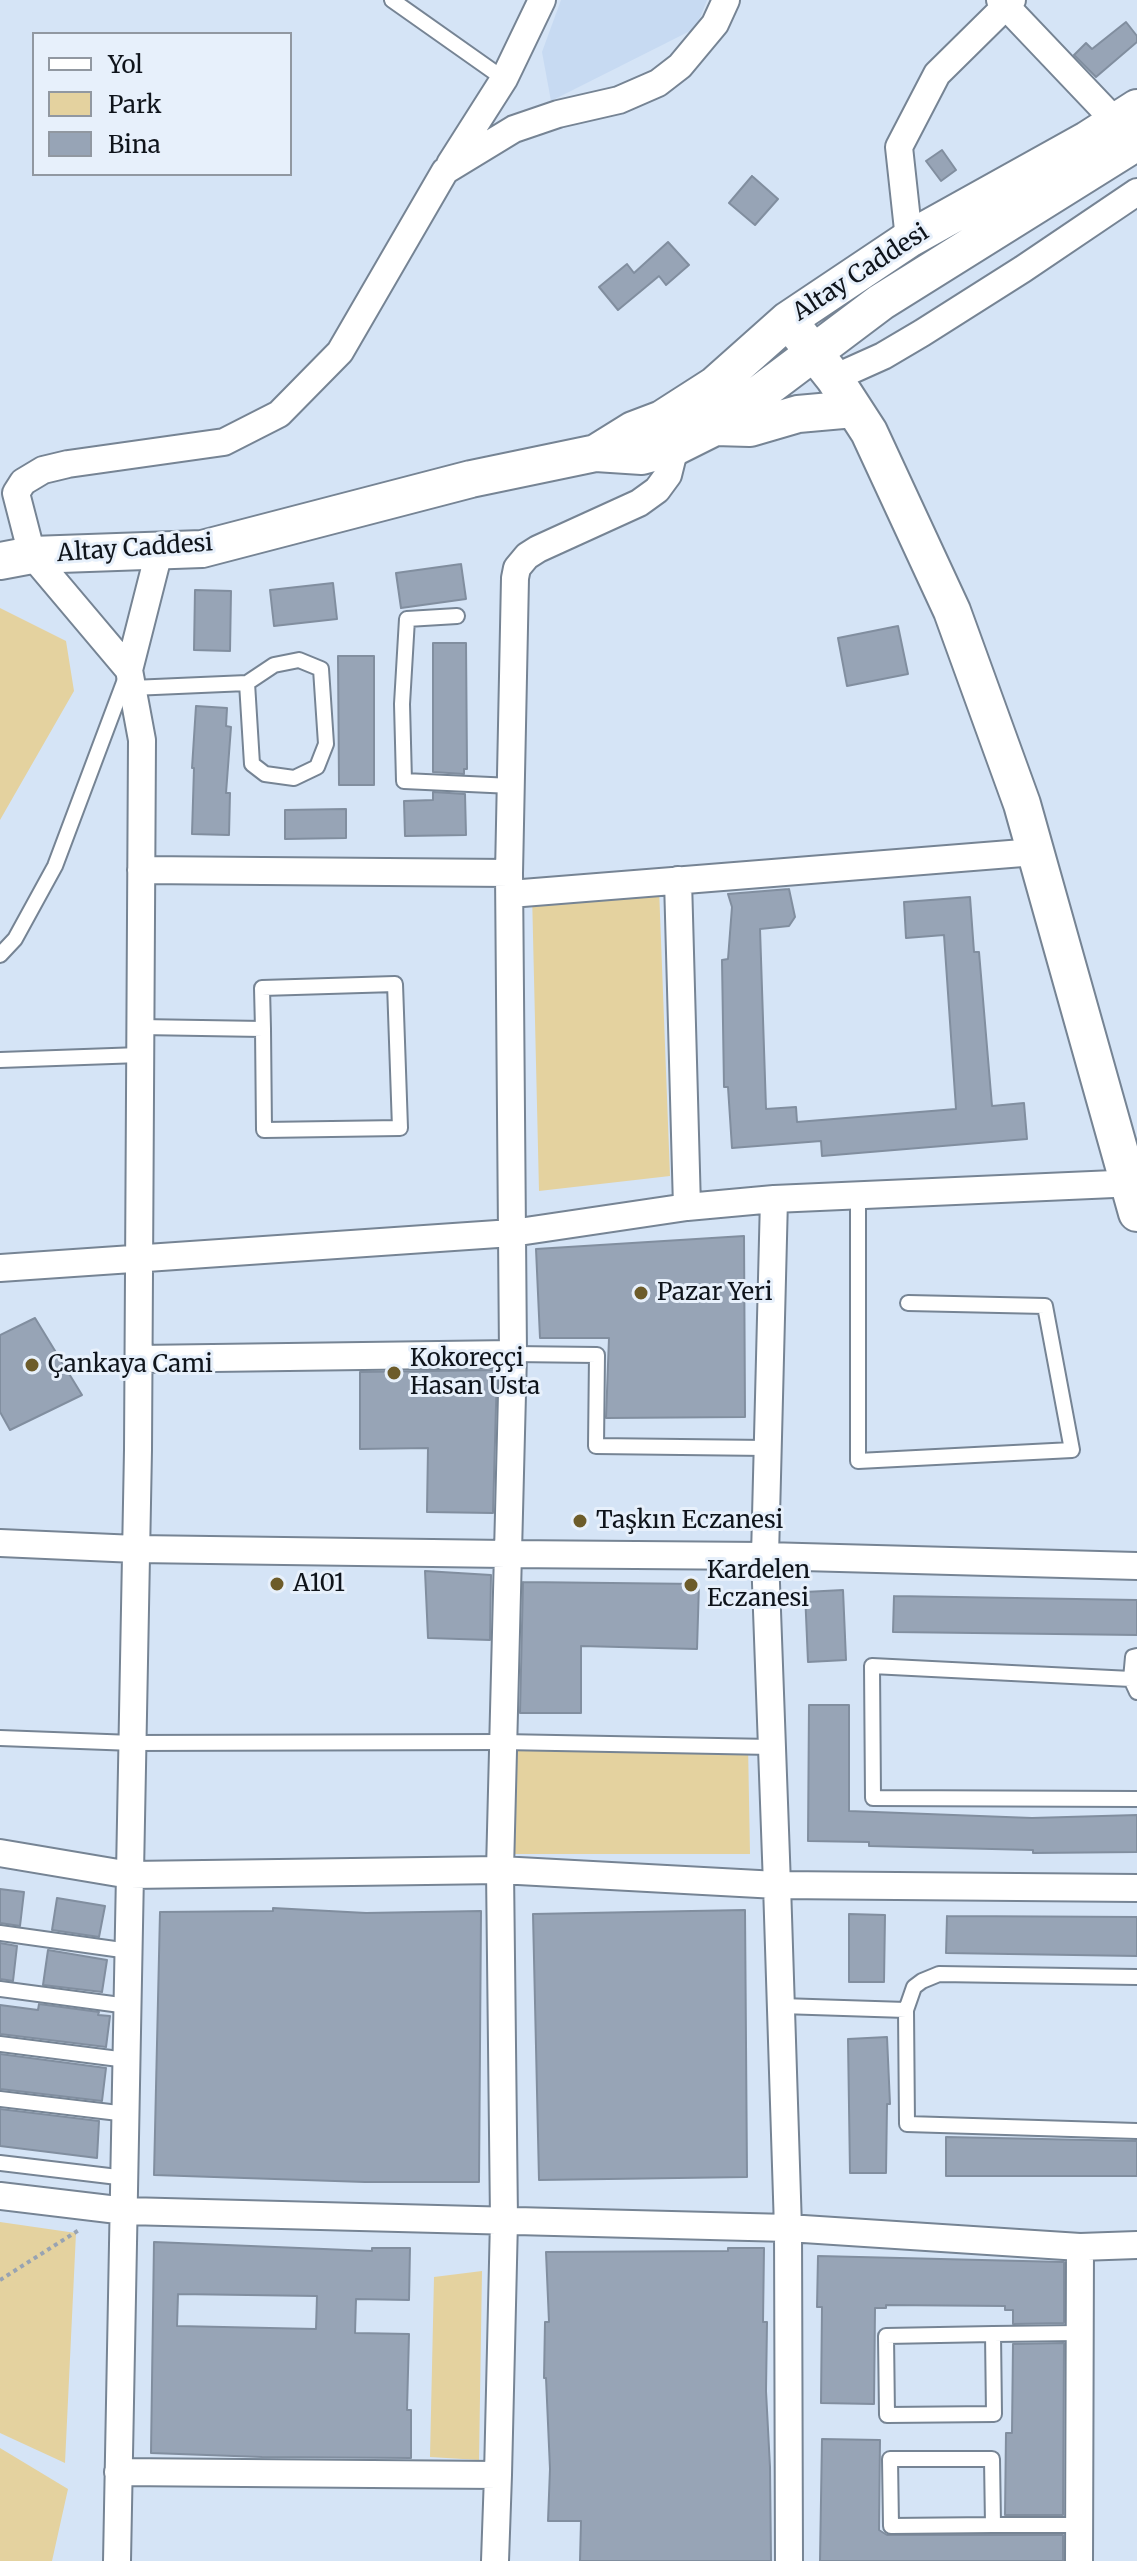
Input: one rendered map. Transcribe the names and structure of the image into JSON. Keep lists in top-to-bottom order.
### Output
{
  "streets": {
    "main road": ["Altay Caddesi"]
  },
  "places": [
    "Pazar Yeri",
    "Çankaya Cami",
    "Kokoreççi Hasan Usta",
    "Taşkın Eczanesi",
    "A101",
    "Kardelen Eczanesi"
  ],
  "legend": ["Yol", "Park", "Bina"]
}
